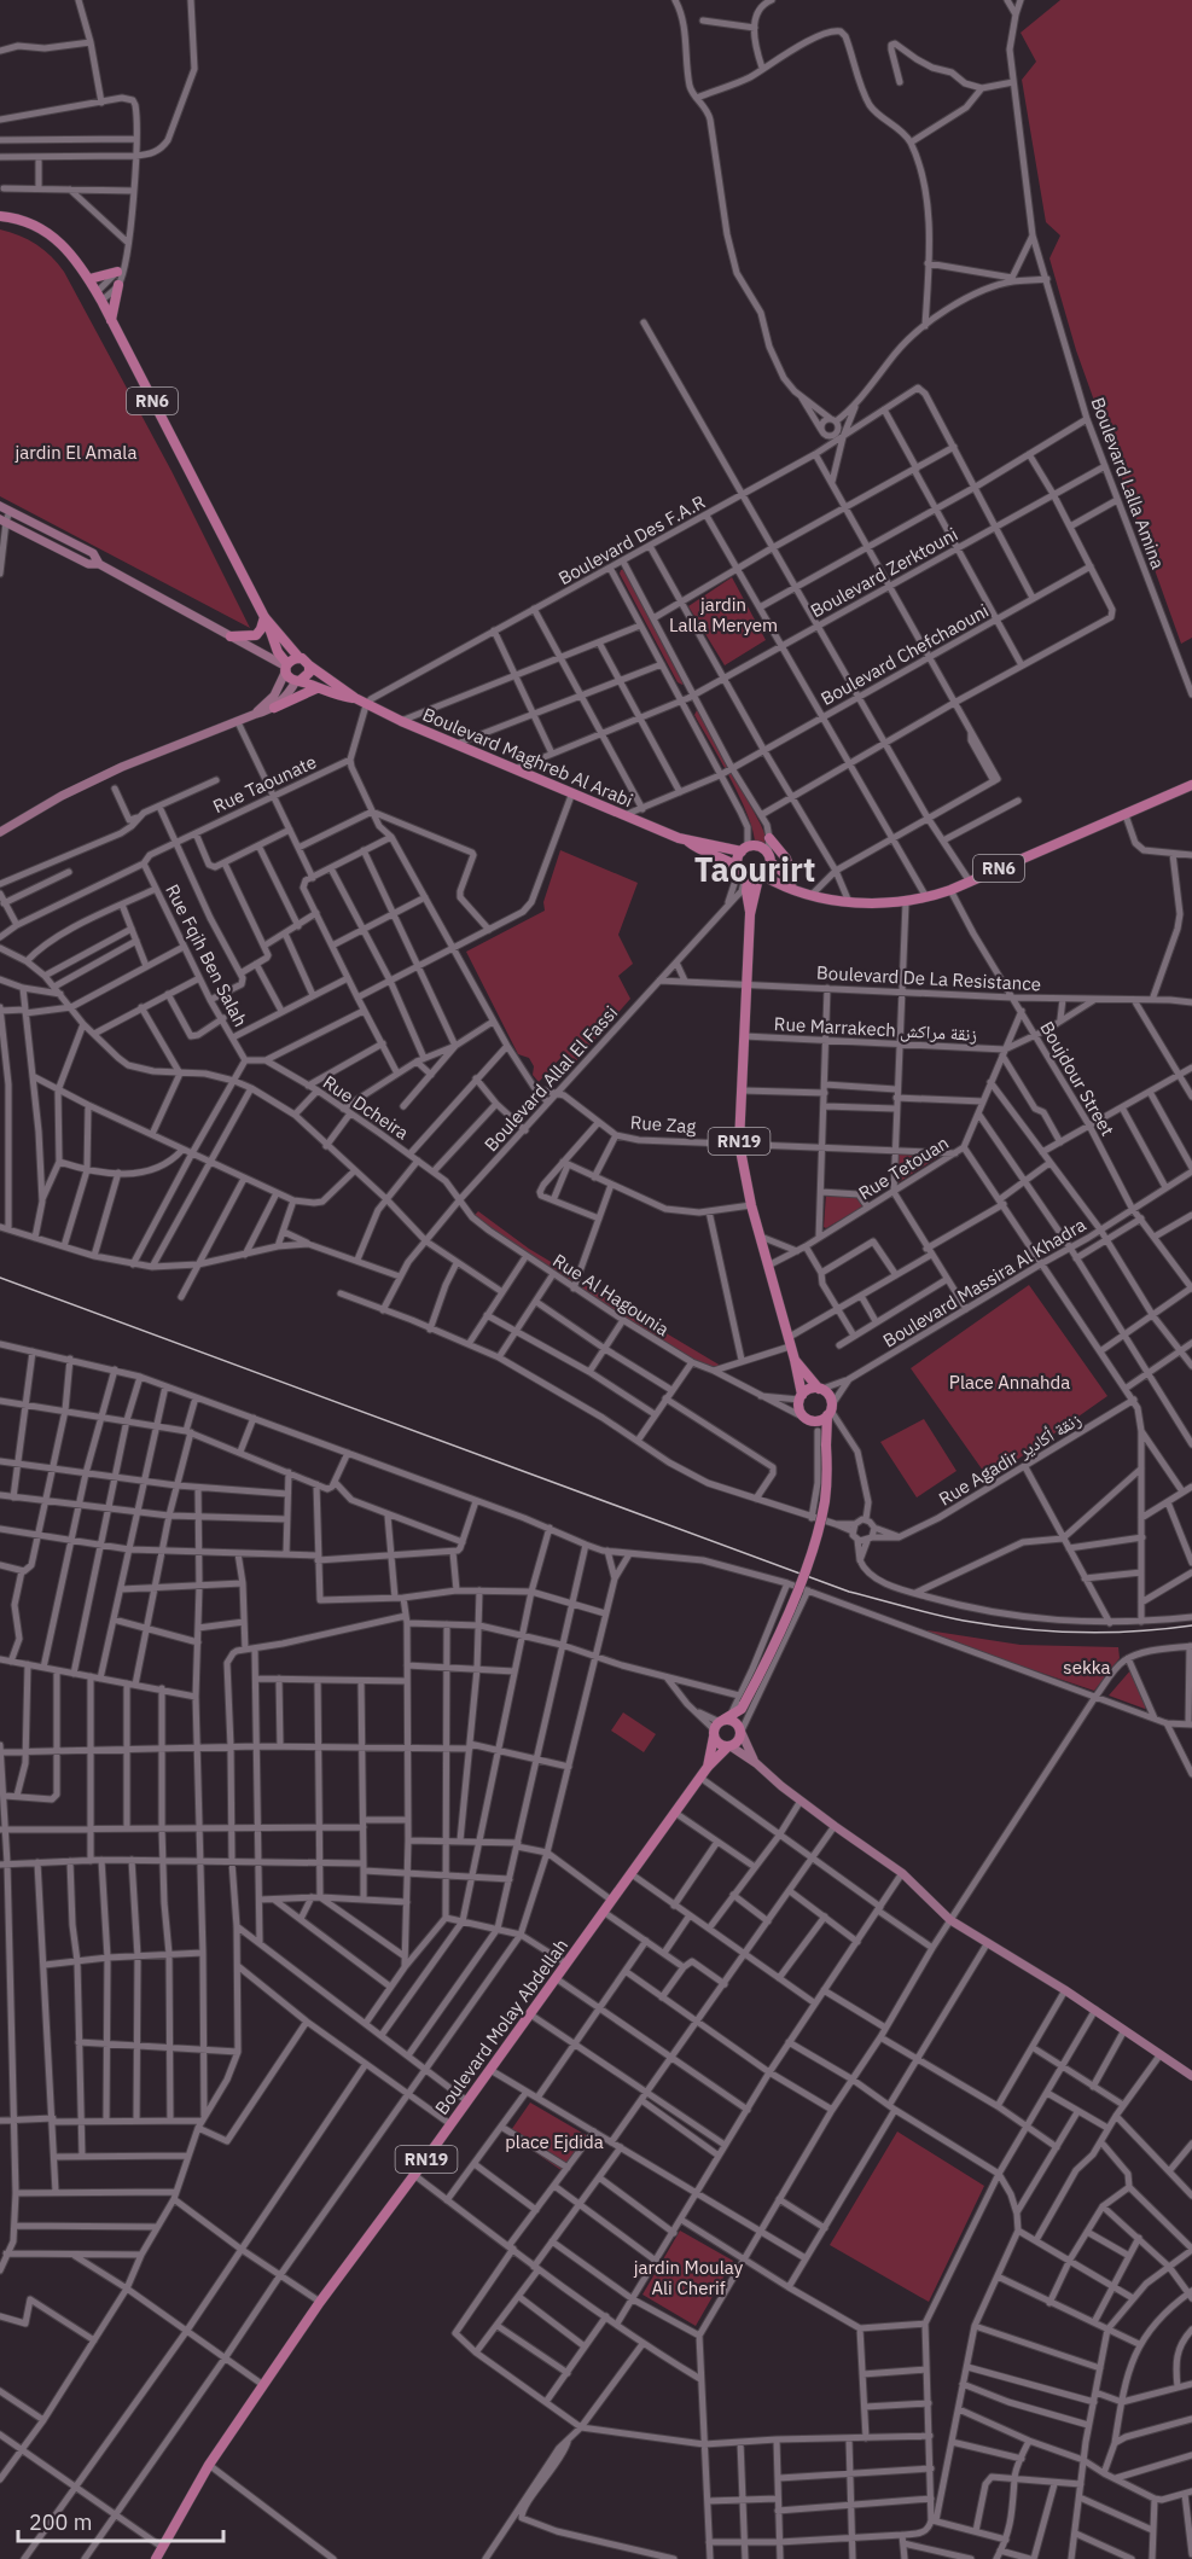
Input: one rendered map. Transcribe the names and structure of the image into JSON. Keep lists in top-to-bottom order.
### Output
{
  "streets": {
    "main road": [
      "RN6",
      "Boulevard Maghreb Al Arabi",
      "RN19",
      "Boulevard Molay Abdellah"
    ],
    "street": [
      "Boulevard Lalla Amina",
      "Boulevard Des F.A.R",
      "Boulevard Zerktouni",
      "Boulevard Chefchaouni",
      "Rue Taounate",
      "Rue Fqih Ben Salah",
      "Boulevard De La Resistance",
      "Rue Marrakech زنقة مراكش",
      "Boulevard Allal El Fassi",
      "Boujdour Street",
      "Rue Dcheira",
      "Rue Zag",
      "Rue Tetouan",
      "Boulevard Massira Al Khadra",
      "Rue Al Hagounia",
      "Rue Agadir زنقة أكادير"
    ]
  },
  "crossings": [
    ["RN6", "Boulevard Maghreb Al Arabi"],
    ["Boulevard Lalla Amina", "Boulevard Zerktouni"],
    ["Boulevard Des F.A.R", "Boulevard Maghreb Al Arabi"],
    ["Boulevard Zerktouni", "Boulevard Maghreb Al Arabi"],
    ["Boulevard Chefchaouni", "Boulevard Maghreb Al Arabi"],
    ["Boulevard Maghreb Al Arabi", "Boulevard Allal El Fassi"],
    ["Boulevard Maghreb Al Arabi", "Boujdour Street"],
    ["Boulevard Maghreb Al Arabi", "RN19"],
    ["Rue Taounate", "Rue Fqih Ben Salah"],
    ["Boulevard De La Resistance", "Boulevard Allal El Fassi"],
    ["Boulevard De La Resistance", "Boujdour Street"],
    ["Boulevard De La Resistance", "RN19"],
    ["Rue Marrakech زنقة مراكش", "RN19"],
    ["Rue Marrakech زنقة مراكش", "Rue Tetouan"],
    ["Boulevard Allal El Fassi", "Rue Dcheira"],
    ["Boulevard Allal El Fassi", "Rue Zag"],
    ["Boulevard Allal El Fassi", "RN19"],
    ["Boulevard Allal El Fassi", "Rue Al Hagounia"],
    ["Boujdour Street", "Rue Tetouan"],
    ["Boujdour Street", "Boulevard Massira Al Khadra"],
    ["Rue Dcheira", "Rue Al Hagounia"],
    ["Rue Zag", "RN19"],
    ["Rue Zag", "Rue Tetouan"],
    ["RN19", "Rue Tetouan"],
    ["RN19", "Rue Al Hagounia"],
    ["RN19", "Boulevard Molay Abdellah"]
  ],
  "districts": ["Taourirt"],
  "parks": [
    "jardin El Amala",
    "jardin Lalla Meryem",
    "Place Annahda",
    "sekka",
    "place Ejdida",
    "jardin Moulay Ali Cherif"
  ],
  "scale_bar": "200 m"
}
